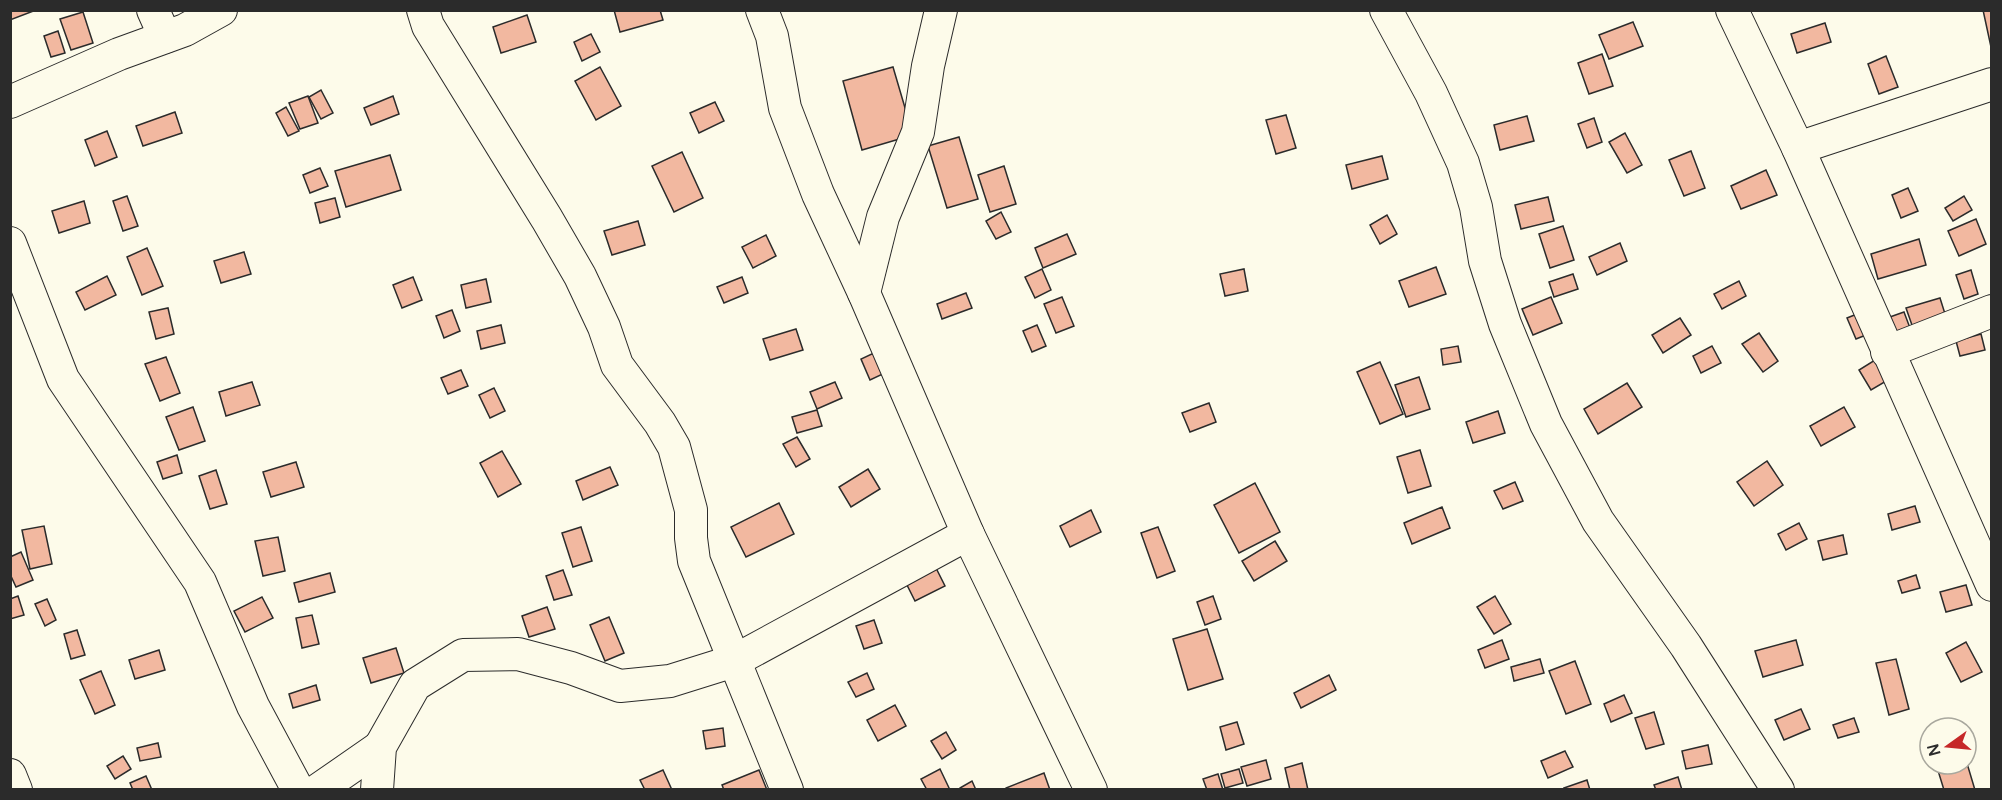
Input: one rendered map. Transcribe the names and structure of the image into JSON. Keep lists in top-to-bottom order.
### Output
{
  "north": "left"
}
